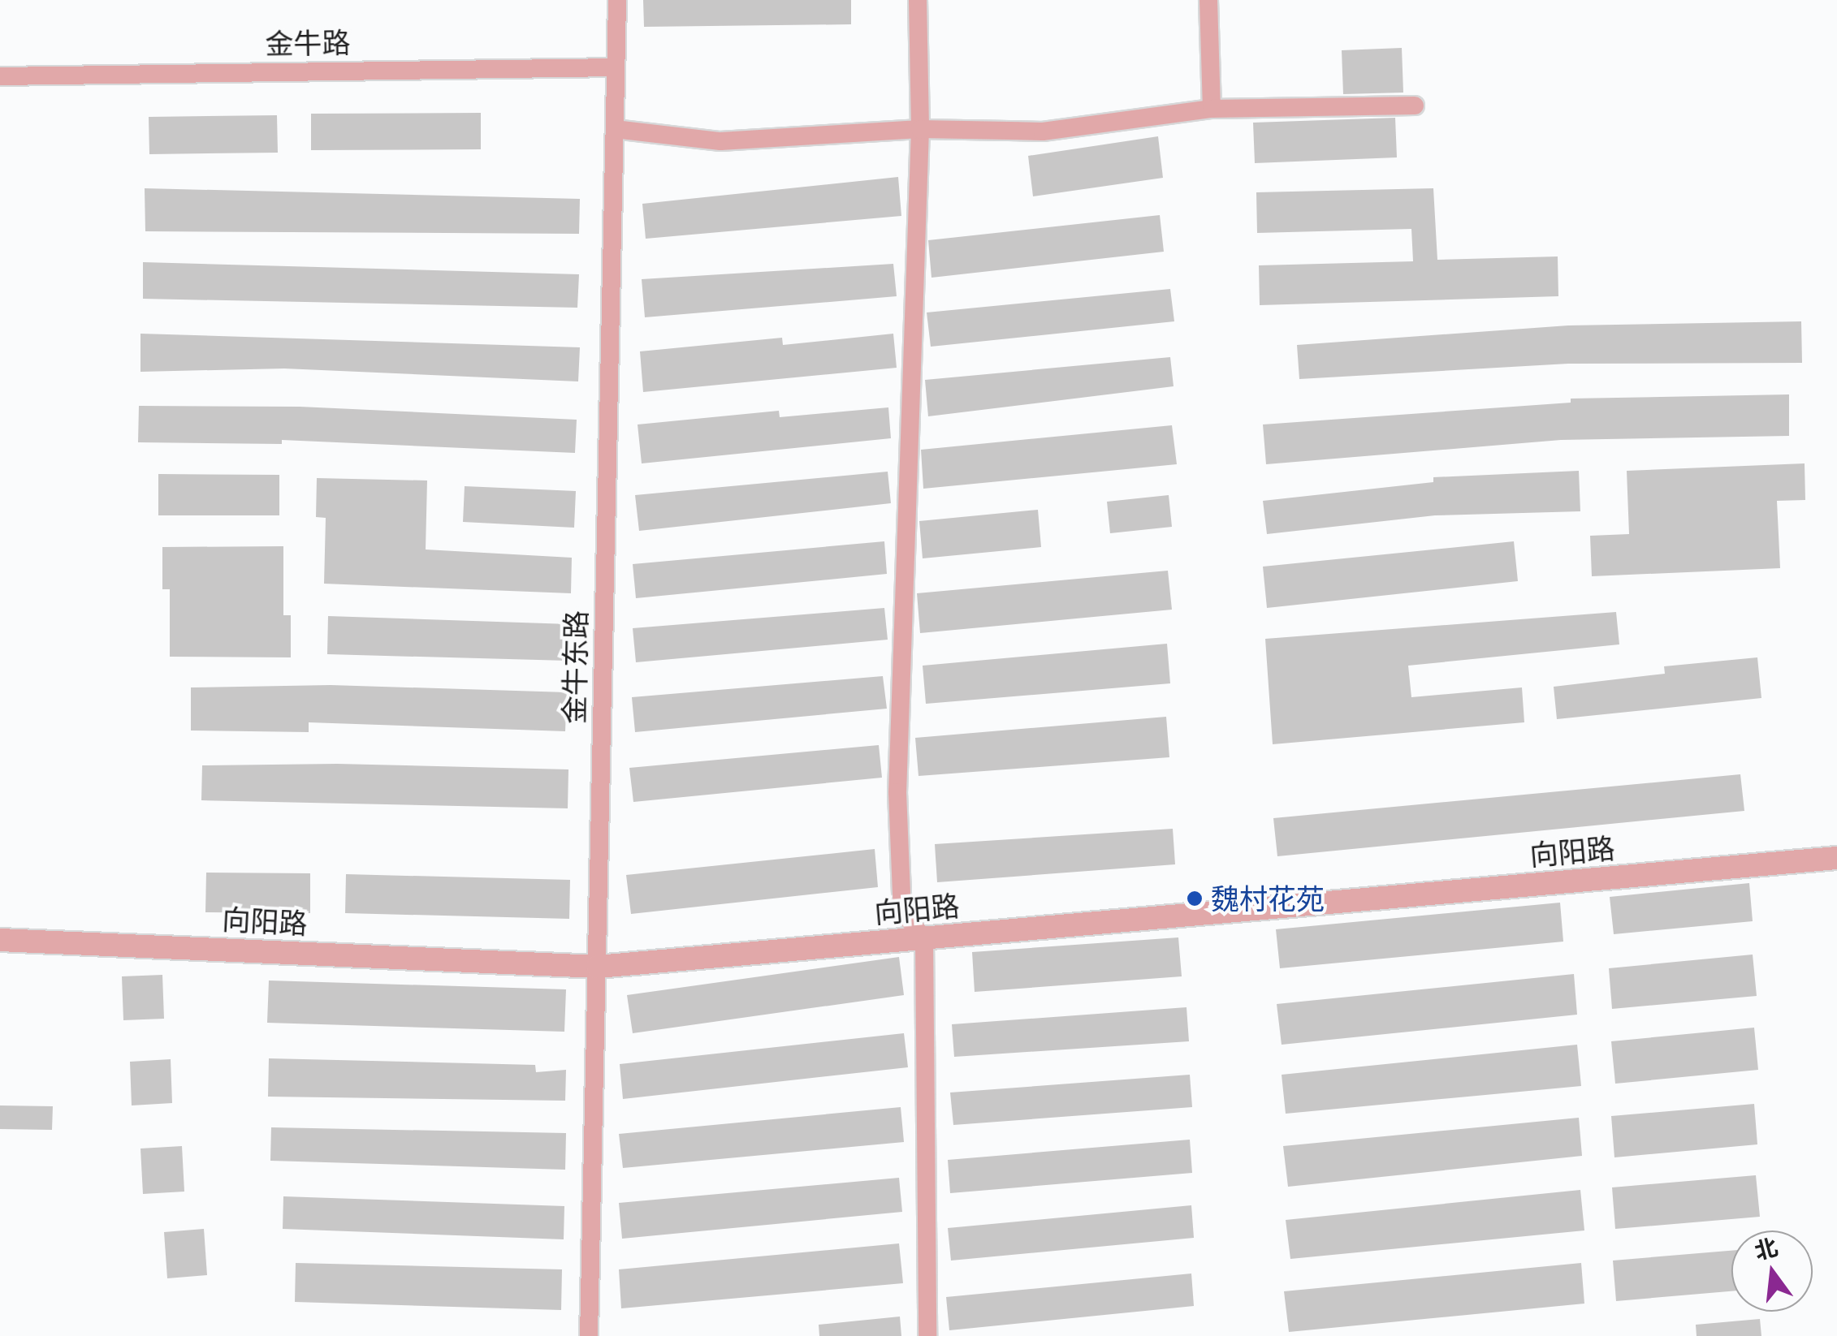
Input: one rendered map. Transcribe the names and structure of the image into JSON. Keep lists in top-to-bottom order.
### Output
{
  "streets": {
    "street": ["金牛路", "金牛东路", "向阳路"]
  },
  "crossings": [
    ["金牛路", "金牛东路"],
    ["金牛东路", "向阳路"]
  ],
  "places": ["魏村花苑"],
  "north": "top"
}
